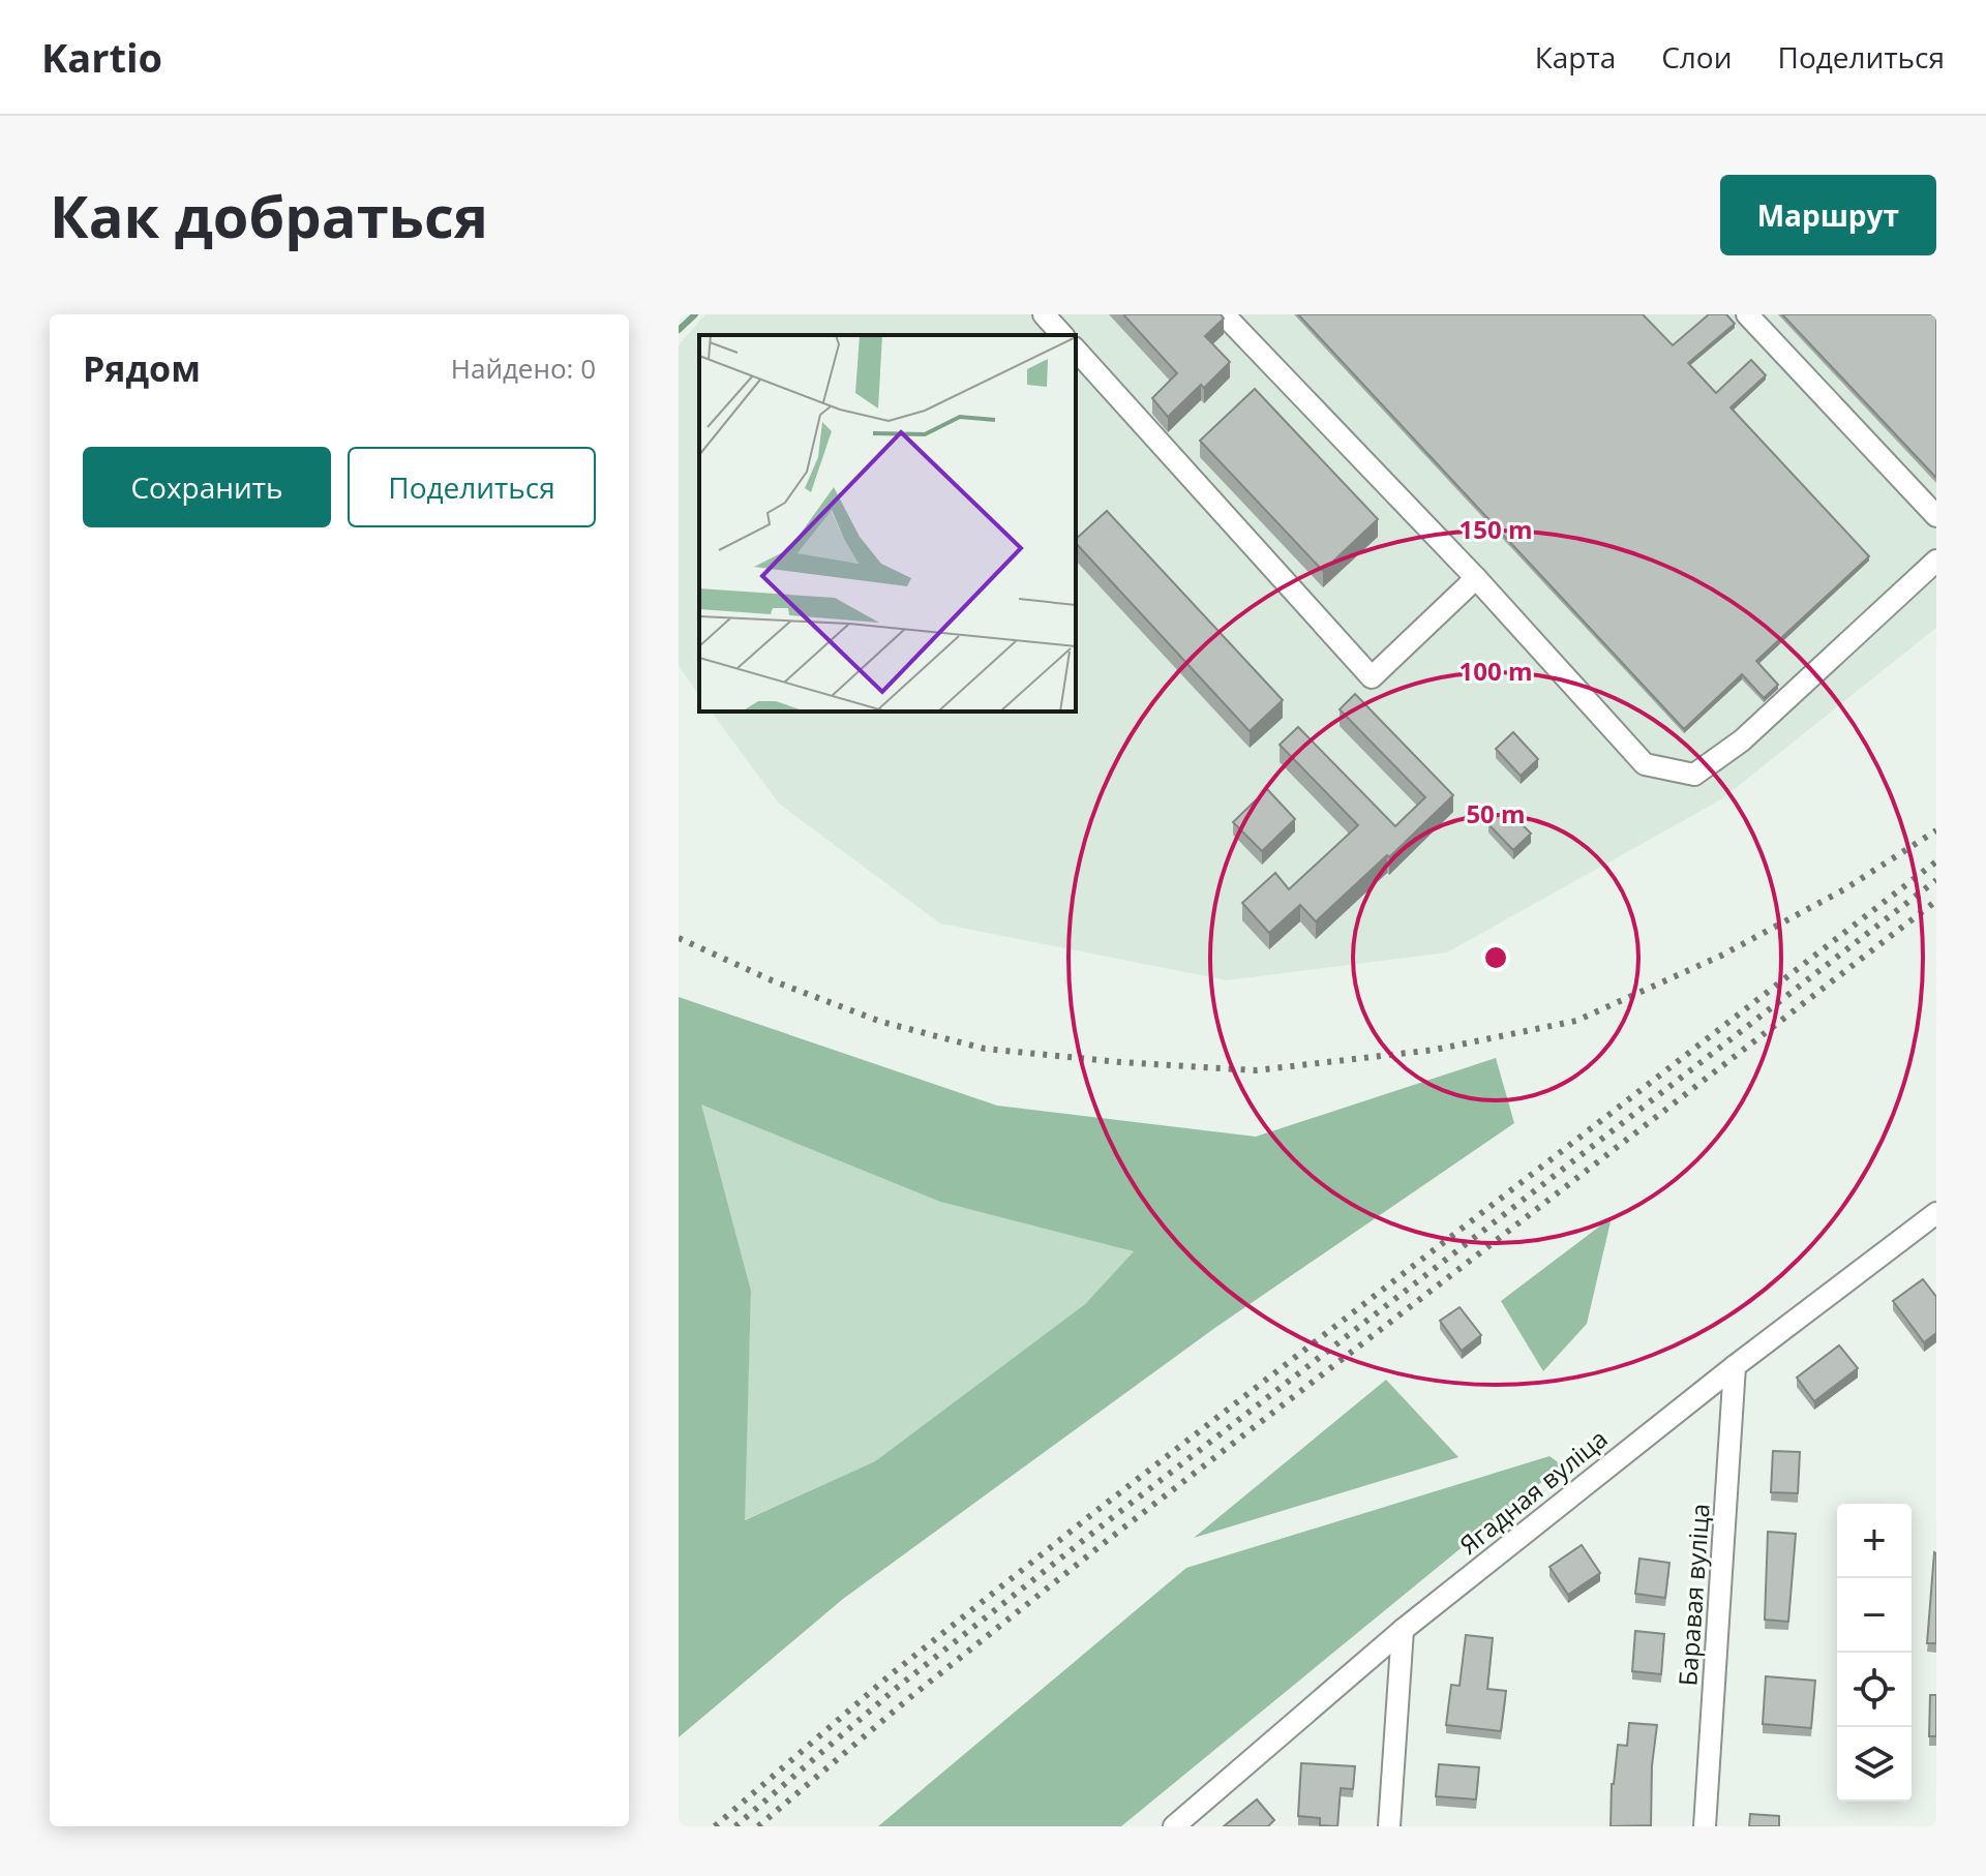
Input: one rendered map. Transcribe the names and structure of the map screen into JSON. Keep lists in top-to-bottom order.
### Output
{
  "streets": {
    "street": ["Ягадная вуліца", "Баравая вуліца"]
  },
  "crossings": [
    ["Ягадная вуліца", "Баравая вуліца"]
  ],
  "page": {
    "header": "Kartio",
    "nav": ["Карта", "Слои", "Поделиться"],
    "buttons": [
      "Маршрут",
      ["Сохранить", "Поделиться"]
    ],
    "title": "Как добраться",
    "heading": ["Рядом", "Найдено: 0"],
    "map_buttons": ["+", "−"]
  },
  "rings": ["150 m", "100 m", "50 m"]
}
